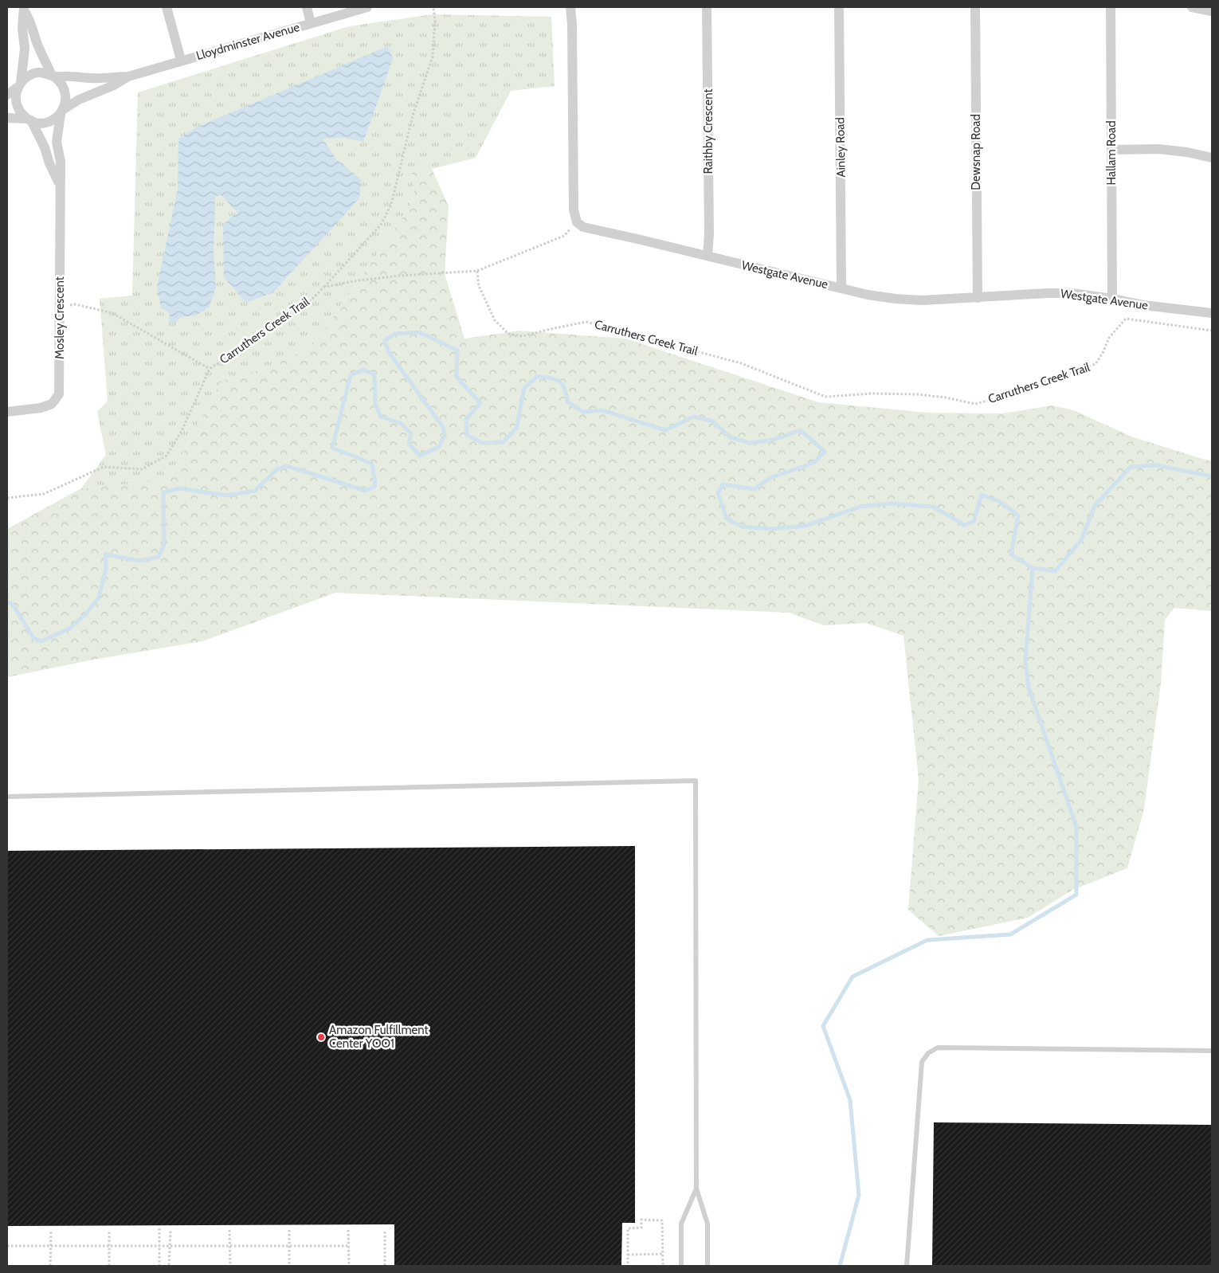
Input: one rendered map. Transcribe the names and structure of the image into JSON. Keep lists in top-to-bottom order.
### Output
{
  "streets": {
    "street": [
      "Lloydminster Avenue",
      "Raithby Crescent",
      "Ainley Road",
      "Dewsnap Road",
      "Hallam Road",
      "Westgate Avenue",
      "Mosley Crescent"
    ],
    "path": ["Carruthers Creek Trail"]
  },
  "crossings": [
    ["Lloydminster Avenue", "Mosley Crescent"],
    ["Raithby Crescent", "Westgate Avenue"],
    ["Ainley Road", "Westgate Avenue"],
    ["Dewsnap Road", "Westgate Avenue"],
    ["Hallam Road", "Westgate Avenue"]
  ],
  "places": ["Amazon Fulfillment Center YOO1"]
}
